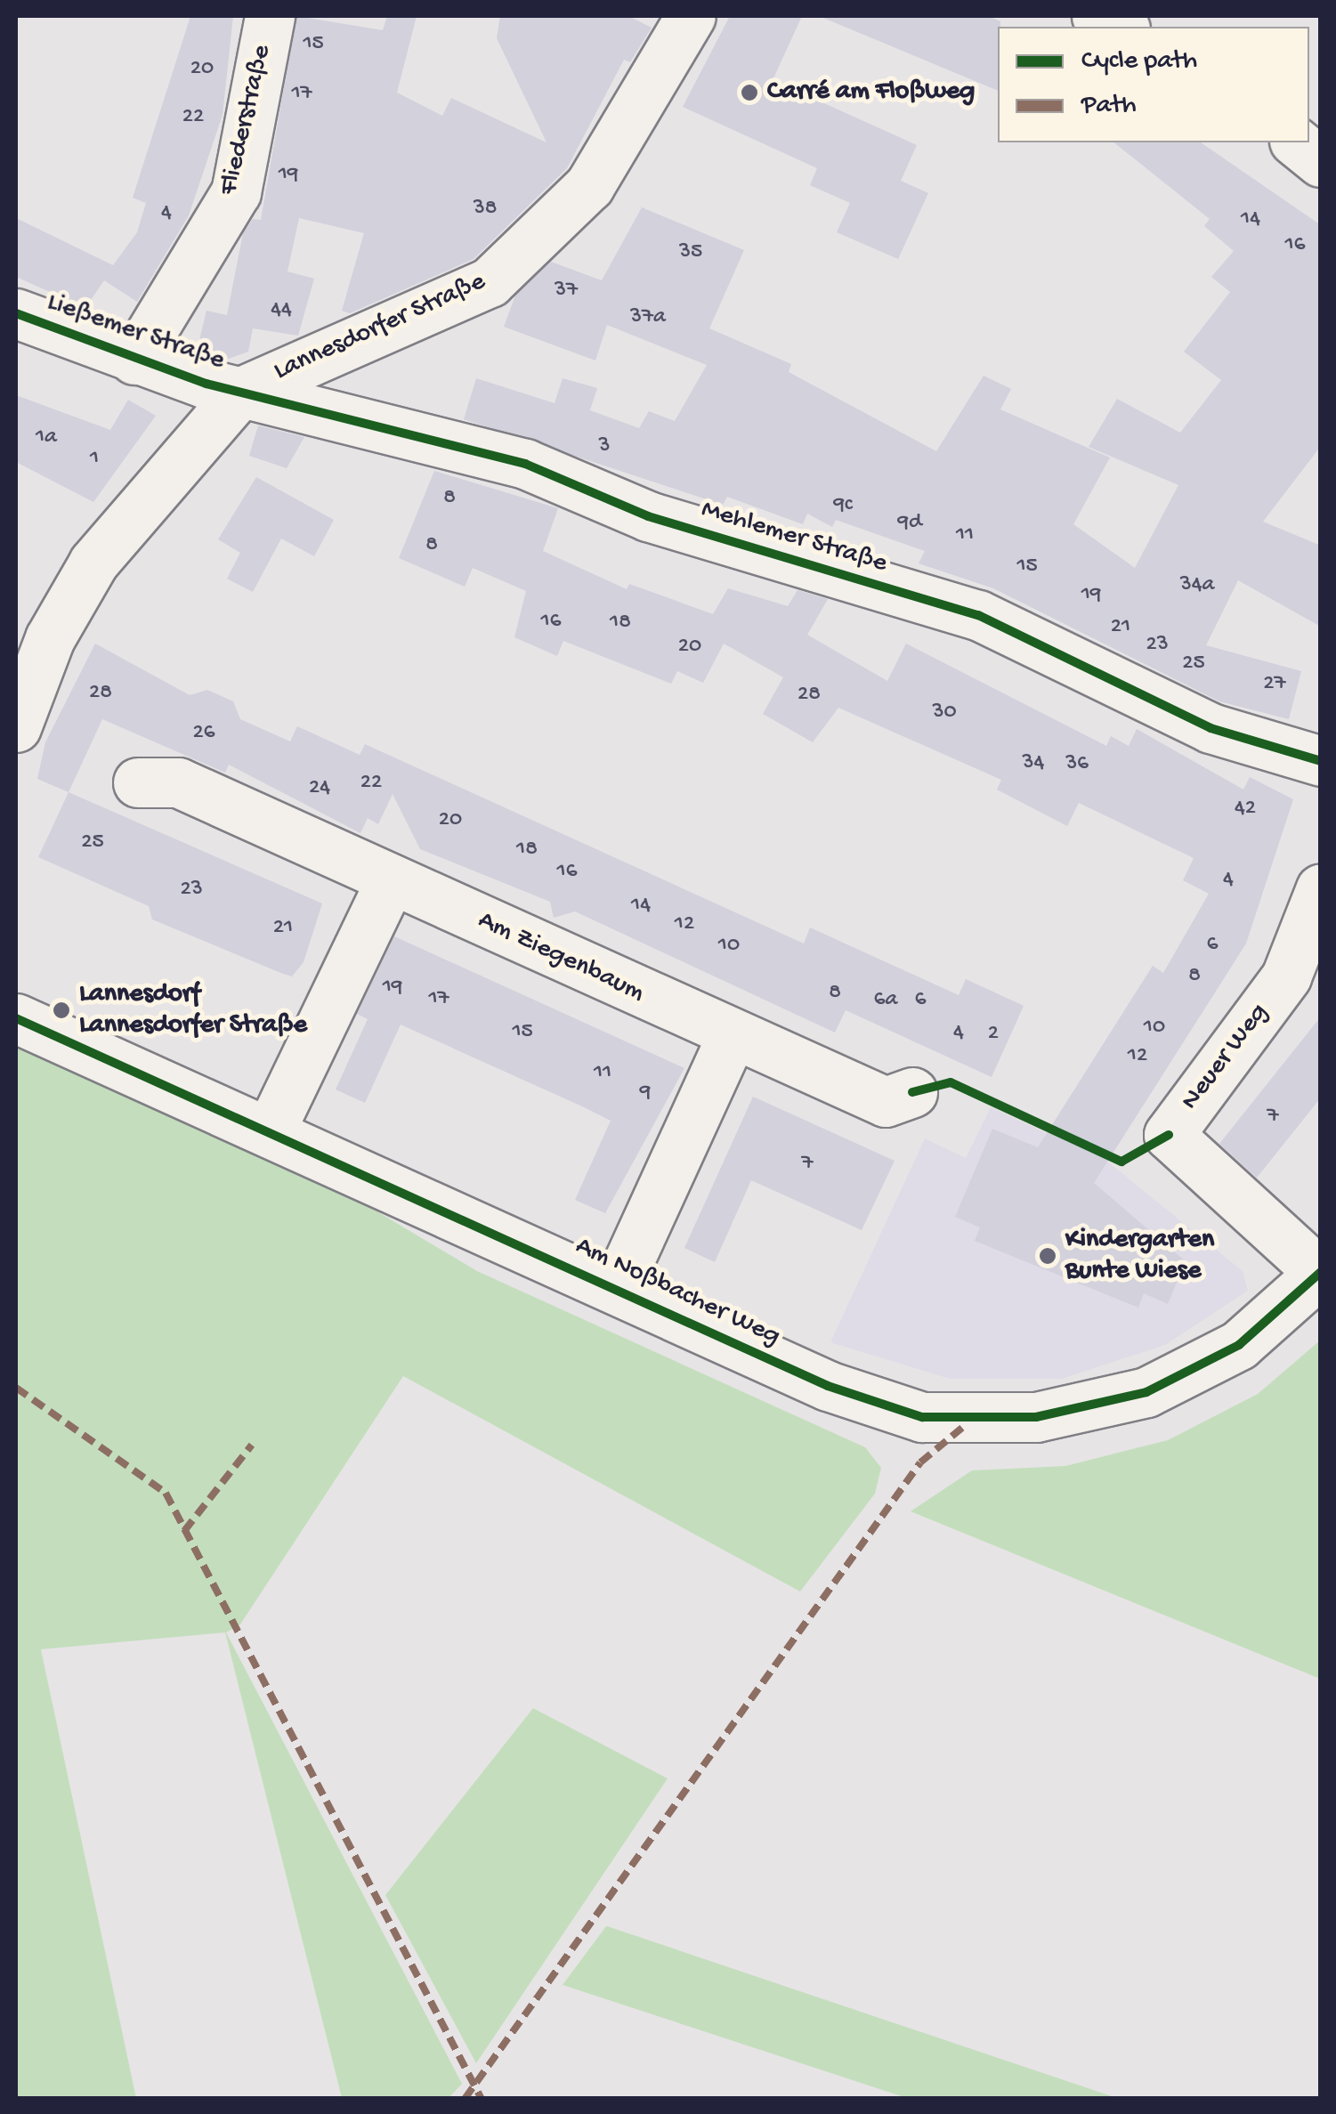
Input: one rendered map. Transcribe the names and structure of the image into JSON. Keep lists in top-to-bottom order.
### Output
{
  "streets": {
    "street": [
      "Fliederstraße",
      "Lannesdorfer Straße",
      "Ließemer Straße",
      "Mehlemer Straße",
      "Am Ziegenbaum",
      "Neuer Weg",
      "Am Noßbacher Weg"
    ]
  },
  "crossings": [
    ["Fliederstraße", "Ließemer Straße"],
    ["Lannesdorfer Straße", "Ließemer Straße"],
    ["Lannesdorfer Straße", "Mehlemer Straße"],
    ["Ließemer Straße", "Mehlemer Straße"],
    ["Neuer Weg", "Am Noßbacher Weg"]
  ],
  "places": ["Carré am Floßweg", "Lannesdorf Lannesdorfer Straße", "Kindergarten Bunte Wiese"],
  "house_numbers": [
    "15",
    "20",
    "17",
    "22",
    "19",
    "38",
    "4",
    "14",
    "16",
    "35",
    "37",
    "44",
    "37a",
    "1a",
    "3",
    "1",
    "8",
    "9c",
    "9d",
    "11",
    "8",
    "15",
    "34a",
    "19",
    "16",
    "18",
    "21",
    "23",
    "20",
    "25",
    "27",
    "28",
    "28",
    "30",
    "26",
    "34",
    "36",
    "22",
    "24",
    "42",
    "20",
    "25",
    "18",
    "16",
    "4",
    "23",
    "14",
    "12",
    "21",
    "6",
    "10",
    "8",
    "19",
    "8",
    "17",
    "6a",
    "6",
    "10",
    "15",
    "4",
    "2",
    "12",
    "11",
    "9",
    "7",
    "7"
  ],
  "legend": ["Cycle path", "Path"]
}
